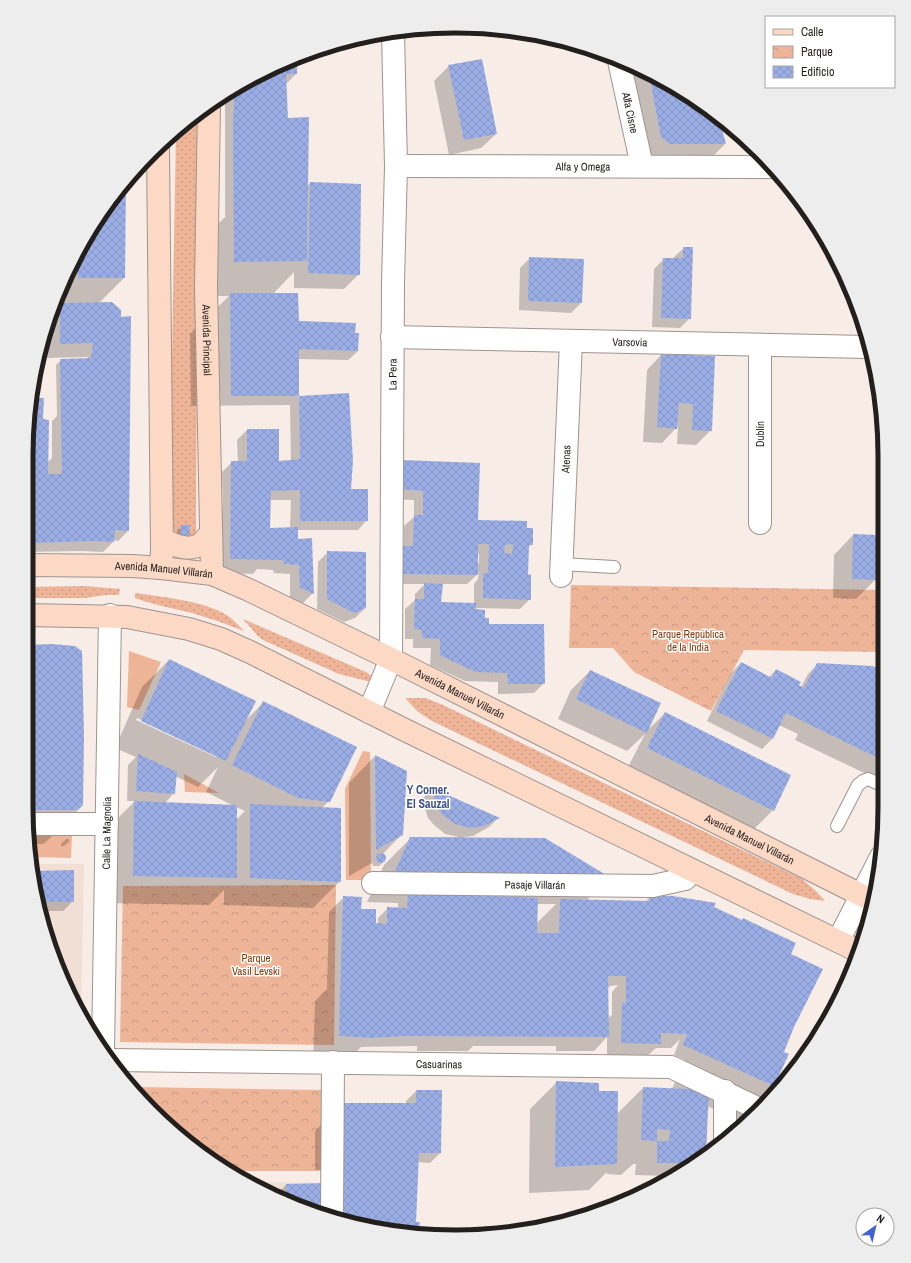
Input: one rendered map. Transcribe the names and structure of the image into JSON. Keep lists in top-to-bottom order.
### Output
{
  "streets": {
    "main road": ["Avenida Principal", "Avenida Manuel Villarán"],
    "street": [
      "Alfa Cisne",
      "Alfa y Omega",
      "Varsovia",
      "La Pera",
      "Dublín",
      "Atenas",
      "Calle La Magnolia",
      "Pasaje Villarán",
      "Casuarinas"
    ]
  },
  "crossings": [
    ["Alfa Cisne", "Alfa y Omega"],
    ["Alfa y Omega", "La Pera"],
    ["Avenida Principal", "Avenida Manuel Villarán"],
    ["Varsovia", "La Pera"],
    ["Varsovia", "Dublín"],
    ["Varsovia", "Atenas"],
    ["La Pera", "Avenida Manuel Villarán"]
  ],
  "districts": ["Y Comer. El Sauzal"],
  "parks": ["Parque República de la India", "Parque Vasil Levski"],
  "legend": ["Calle", "Parque", "Edificio"],
  "north": "top right"
}
